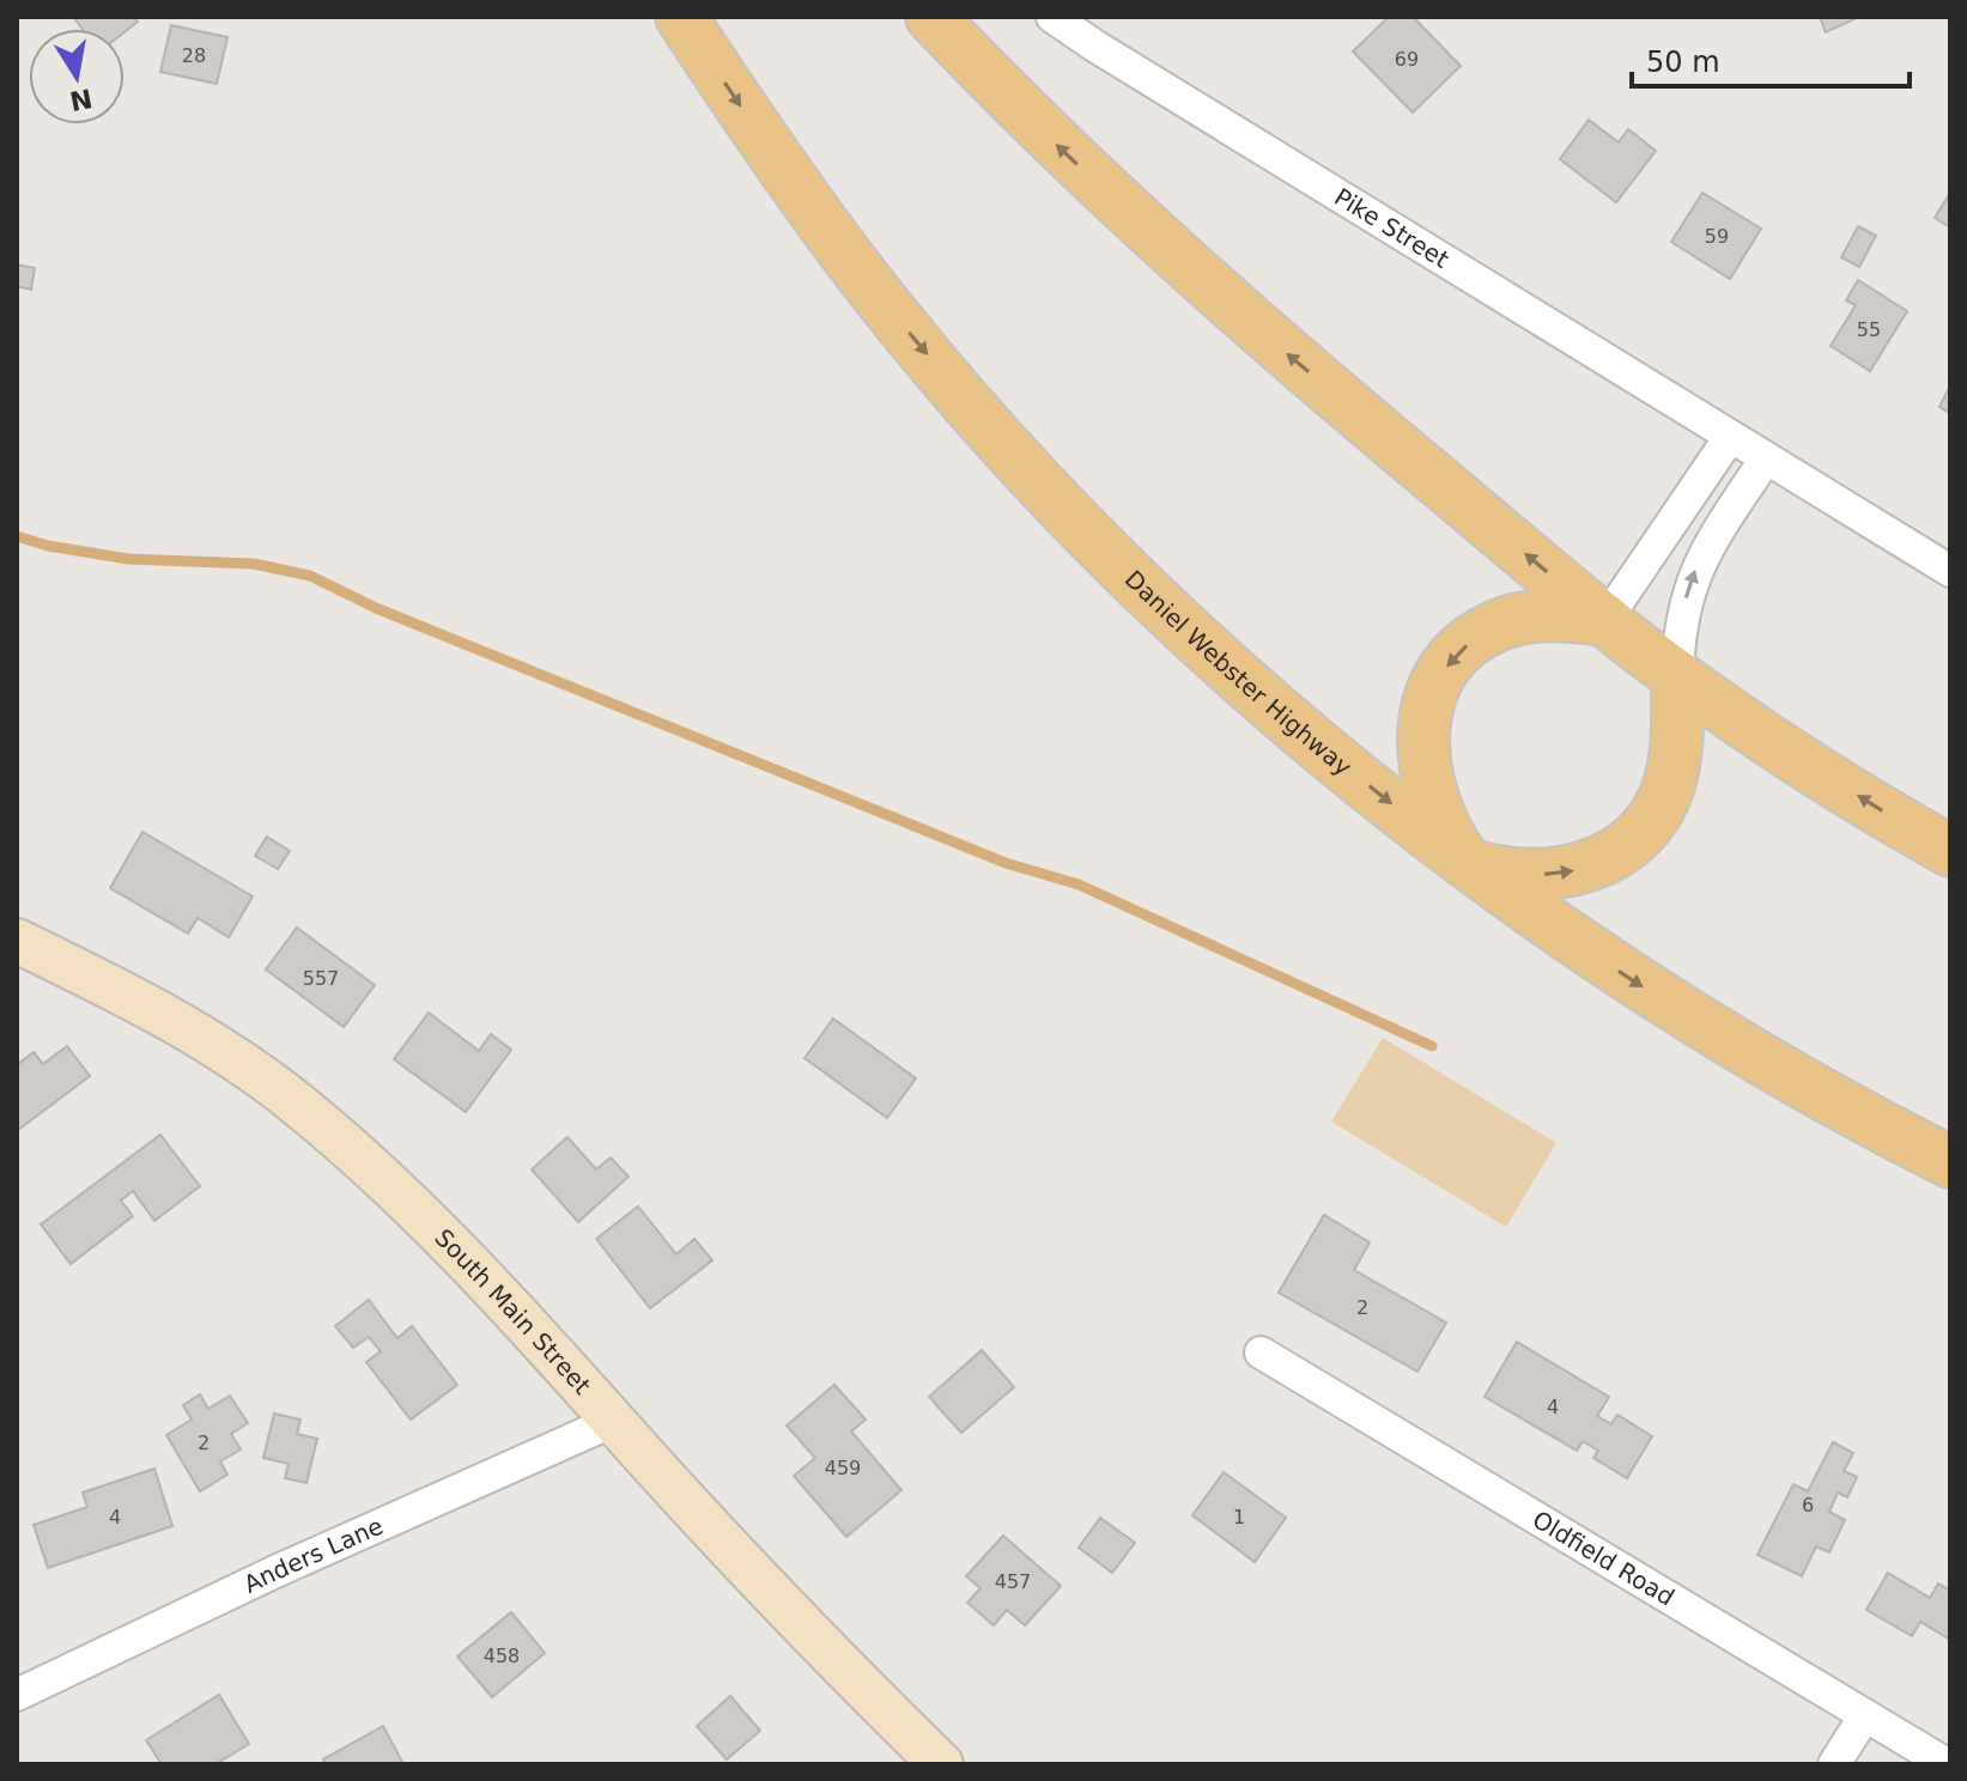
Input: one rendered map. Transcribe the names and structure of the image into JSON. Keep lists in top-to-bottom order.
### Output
{
  "streets": {
    "main road": ["Daniel Webster Highway"],
    "street": [
      "Pike Street",
      "South Main Street",
      "Anders Lane",
      "Oldfield Road"
    ]
  },
  "crossings": [
    ["South Main Street", "Anders Lane"]
  ],
  "house_numbers": [
    "28",
    "69",
    "59",
    "55",
    "557",
    "2",
    "4",
    "2",
    "459",
    "6",
    "4",
    "1",
    "457",
    "458"
  ],
  "scale_bar": "50 m",
  "north": "bottom"
}
